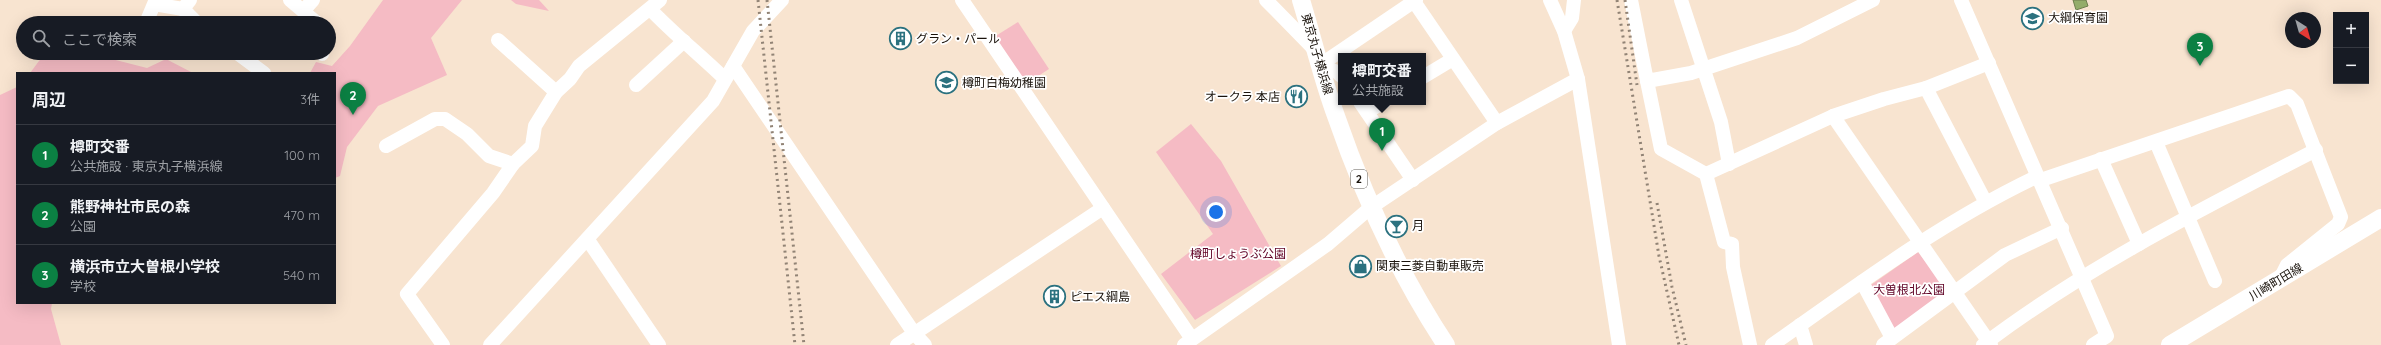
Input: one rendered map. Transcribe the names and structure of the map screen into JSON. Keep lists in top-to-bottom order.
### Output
{
  "streets": {
    "main road": ["東京丸子横浜線", "2", "川崎町田線"]
  },
  "parks": ["樽町しょうぶ公園", "大曽根北公園"],
  "places": {
    "school or university": ["大綱保育園", "樽町白梅幼稚園"],
    "building": ["グラン・パール", "ピエス綱島"],
    "restaurant": ["オークラ 本店"],
    "bar": ["月"],
    "shop": ["関東三菱自動車販売"]
  },
  "north": "bottom right",
  "page": {
    "map_buttons": ["+", "−"],
    "search": "ここで検索",
    "pins": ["3", "2", "1"],
    "popup": ["樽町交番", "公共施設"],
    "heading": ["周辺", "3件"],
    "list": [
      {
        "mark": "1",
        "name": "樽町交番",
        "note": "公共施設 · 東京丸子横浜線",
        "value": "100 m"
      },
      {
        "mark": "2",
        "name": "熊野神社市民の森",
        "note": "公園",
        "value": "470 m"
      },
      {
        "mark": "3",
        "name": "横浜市立大曽根小学校",
        "note": "学校",
        "value": "540 m"
      }
    ]
  }
}
